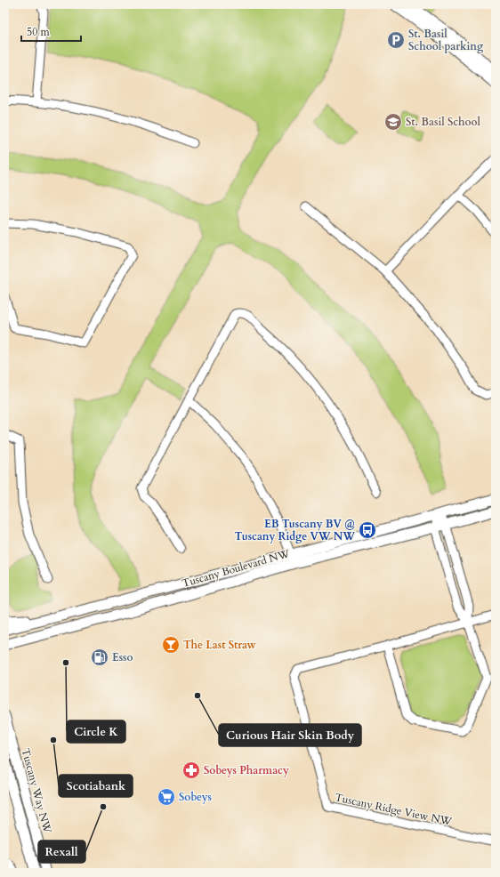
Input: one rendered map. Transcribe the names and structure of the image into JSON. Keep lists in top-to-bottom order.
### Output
{
  "streets": {
    "street": ["Tuscany Boulevard NW", "Tuscany Way NW", "Tuscany Ridge View NW"]
  },
  "places": {
    "parking": ["St. Basil School parking"],
    "school or university": ["St. Basil School"],
    "bus stop": ["EB Tuscany BV @ Tuscany Ridge VW NW"],
    "bar": ["The Last Straw"],
    "fuel station": ["Esso"],
    "other": [
      "Circle K",
      "Curious Hair Skin Body",
      "Scotiabank",
      "Rexall"
    ],
    "pharmacy": ["Sobeys Pharmacy"],
    "supermarket": ["Sobeys"]
  },
  "scale_bar": "50 m"
}
